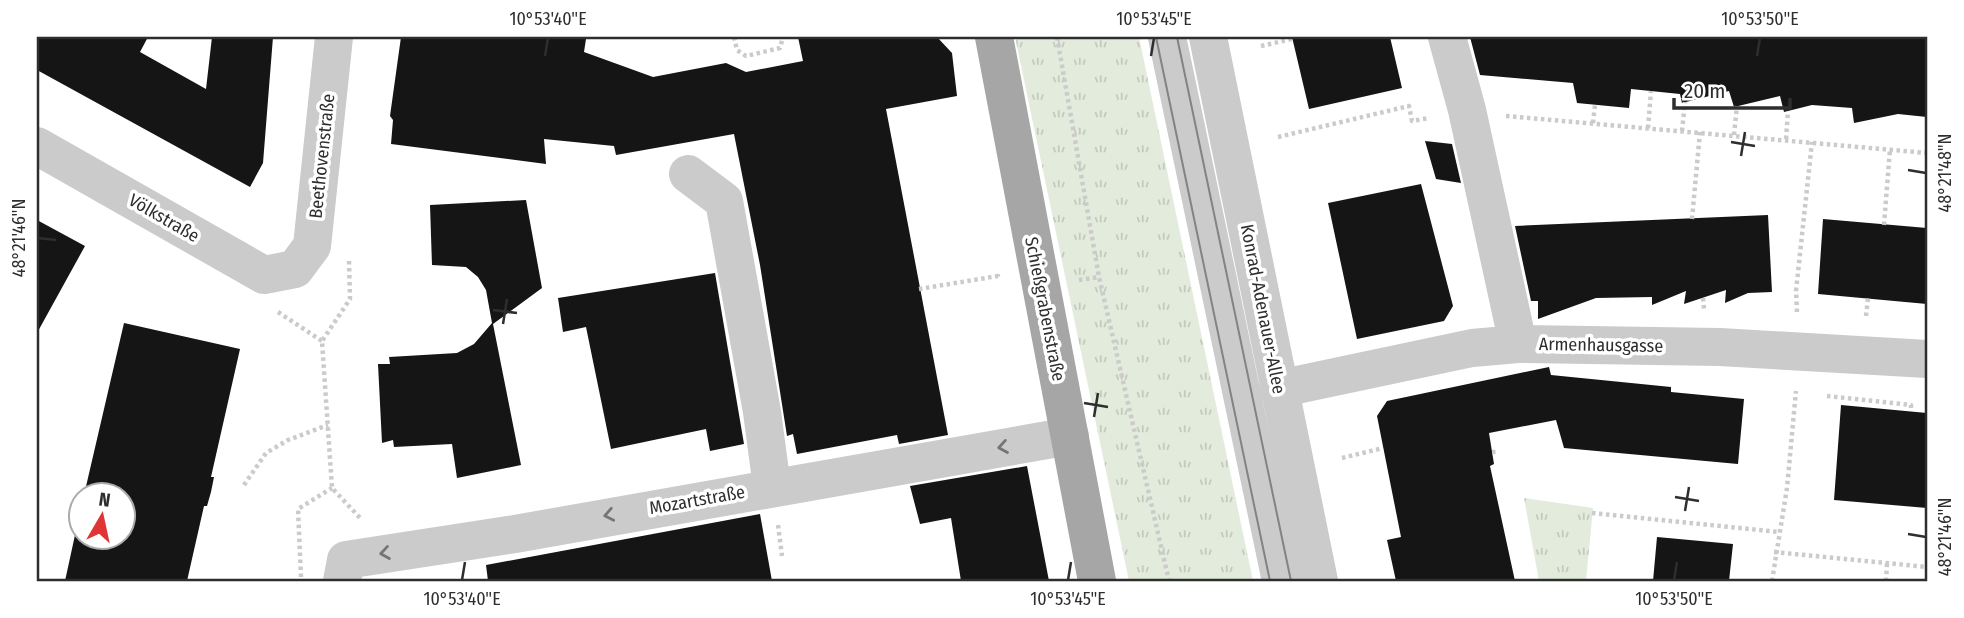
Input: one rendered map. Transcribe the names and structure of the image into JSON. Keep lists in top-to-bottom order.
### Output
{
  "streets": {
    "main road": ["Schießgrabenstraße"],
    "street": [
      "Beethovenstraße",
      "Völkstraße",
      "Konrad-Adenauer-Allee",
      "Armenhausgasse",
      "Mozartstraße"
    ]
  },
  "crossings": [
    ["Beethovenstraße", "Völkstraße"],
    ["Schießgrabenstraße", "Mozartstraße"],
    ["Konrad-Adenauer-Allee", "Armenhausgasse"]
  ],
  "one_way": ["Mozartstraße"],
  "scale_bar": "20 m",
  "north": "top",
  "coordinates": [
    "10°53'40\"E",
    "10°53'45\"E",
    "10°53'50\"E",
    "48°21'48\"N",
    "48°21'46\"N"
  ]
}
